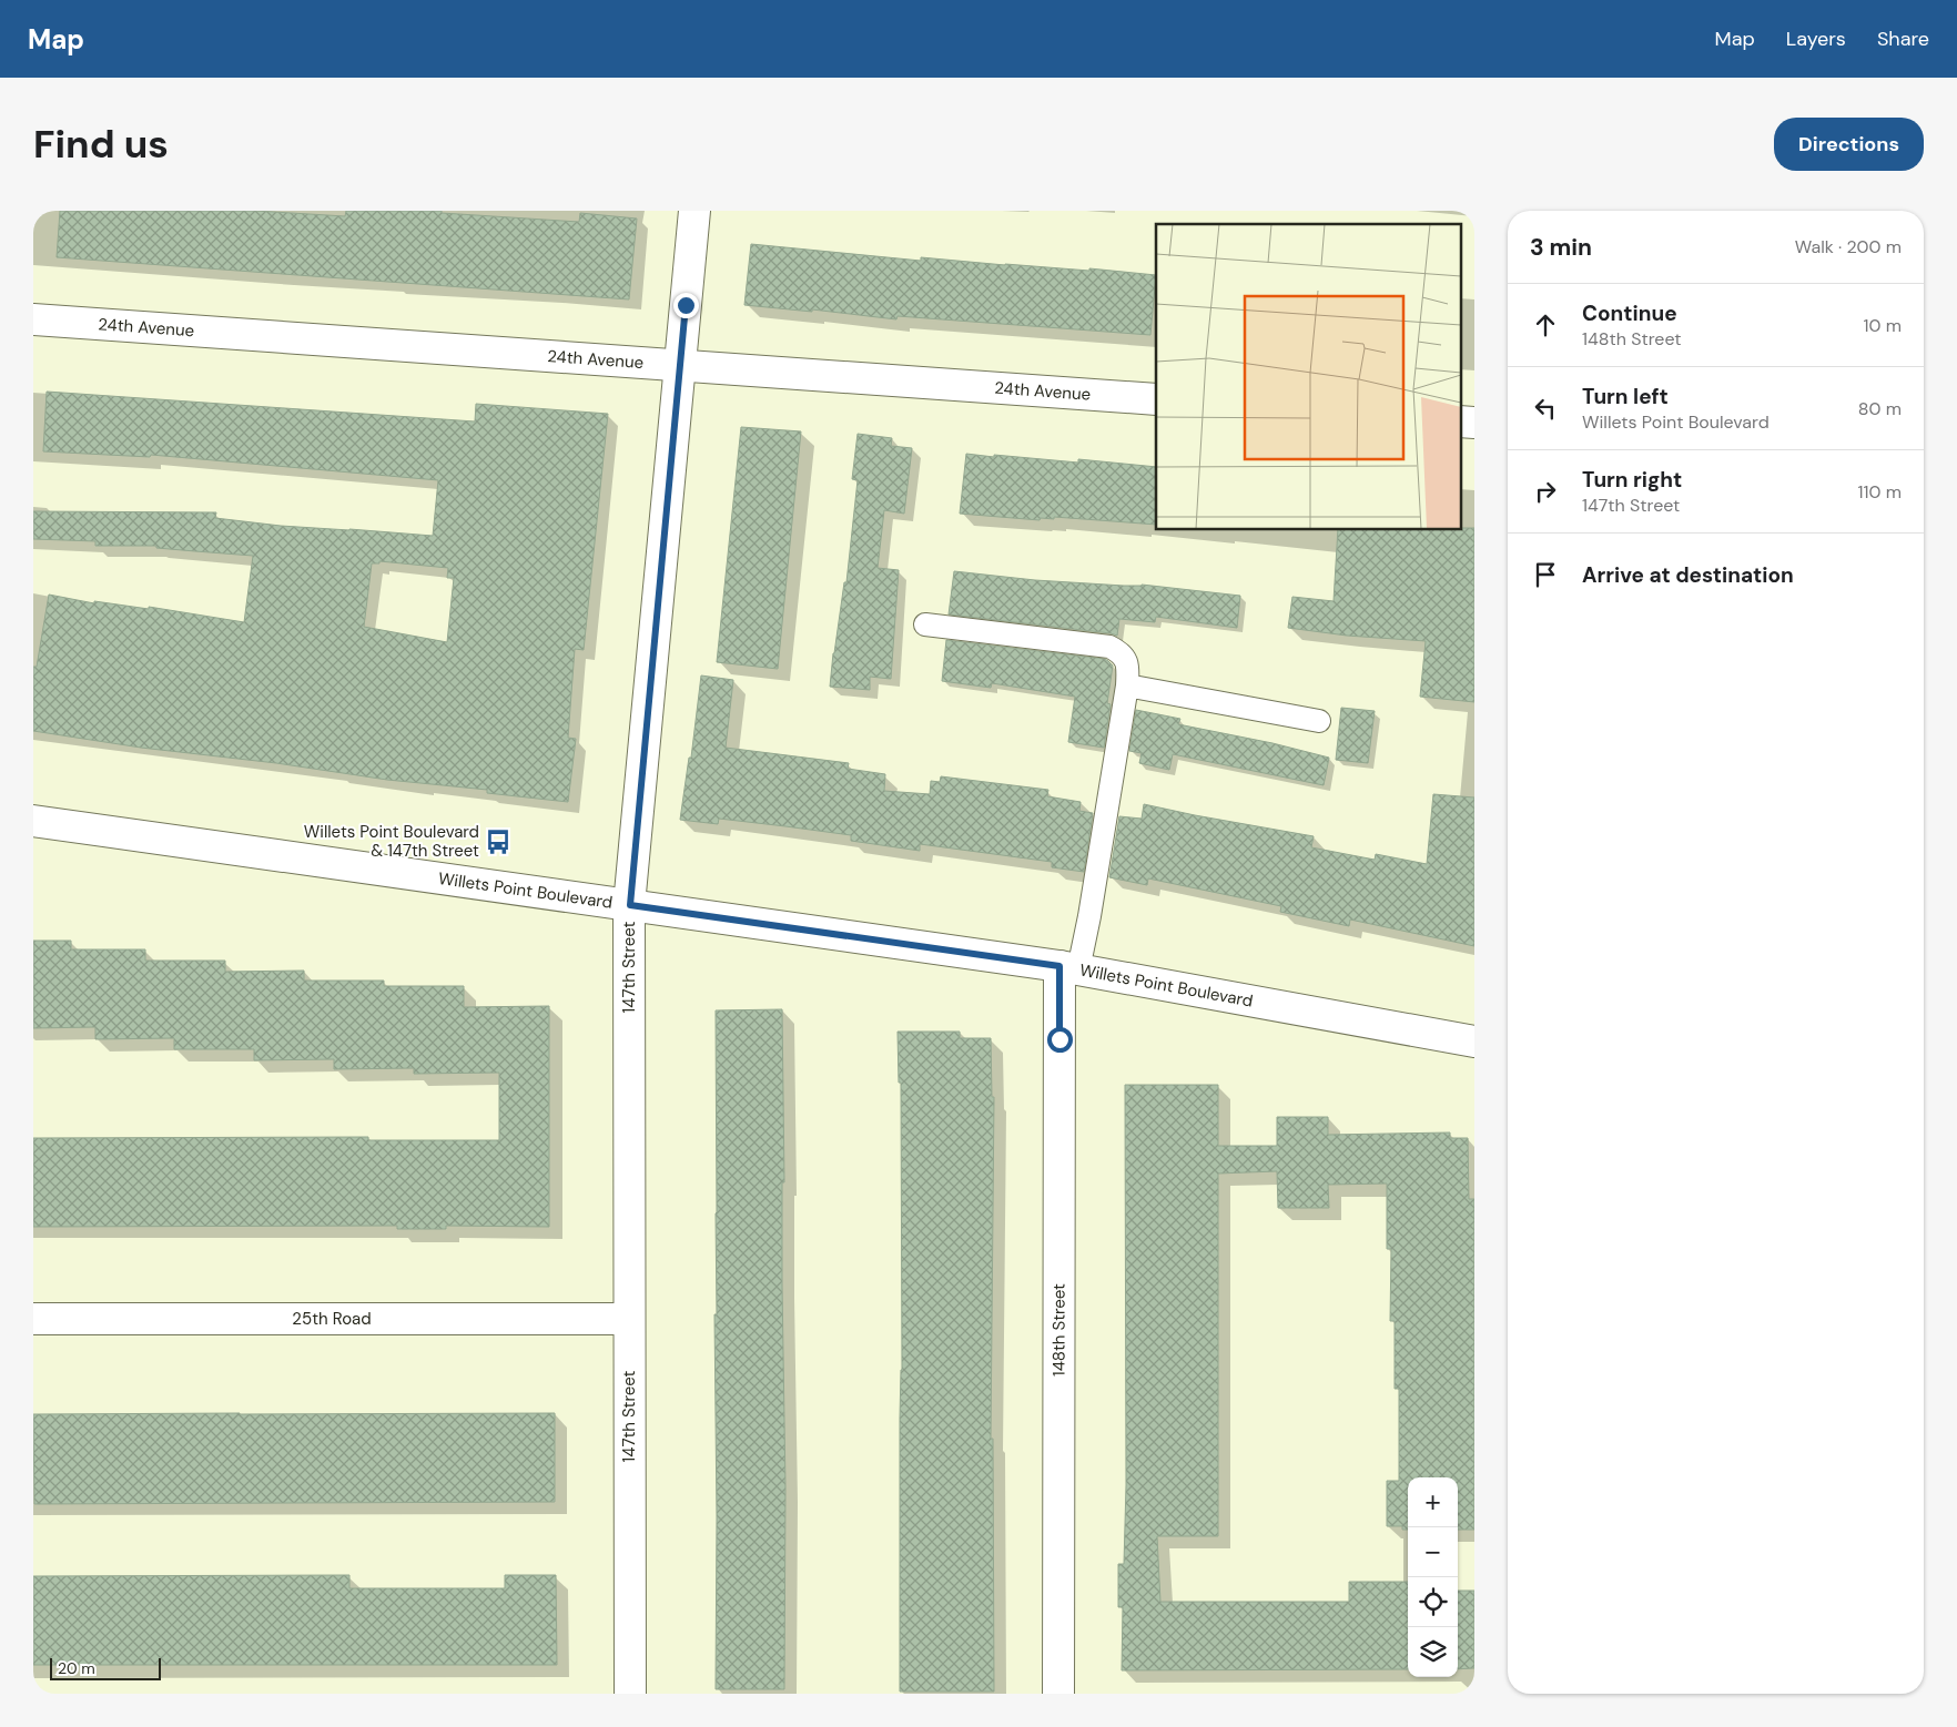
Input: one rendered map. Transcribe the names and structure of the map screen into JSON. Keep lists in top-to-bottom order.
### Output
{
  "streets": {
    "street": [
      "24th Avenue",
      "Willets Point Boulevard",
      "147th Street",
      "25th Road",
      "148th Street"
    ]
  },
  "crossings": [
    ["24th Avenue", "147th Street"],
    ["Willets Point Boulevard", "147th Street"],
    ["Willets Point Boulevard", "148th Street"],
    ["147th Street", "25th Road"]
  ],
  "places": {
    "bus stop": ["Willets Point Boulevard & 147th Street"]
  },
  "scale_bar": "20 m",
  "page": {
    "header": "Map",
    "nav": ["Map", "Layers", "Share"],
    "buttons": "Directions",
    "title": "Find us",
    "heading": ["3 min", "Walk · 200 m"],
    "list": [
      ["Continue", "148th Street", "10 m"],
      ["Turn left", "Willets Point Boulevard", "80 m"],
      ["Turn right", "147th Street", "110 m"],
      "Arrive at destination"
    ],
    "map_buttons": ["+", "−"],
    "scale": "20 m"
  }
}
